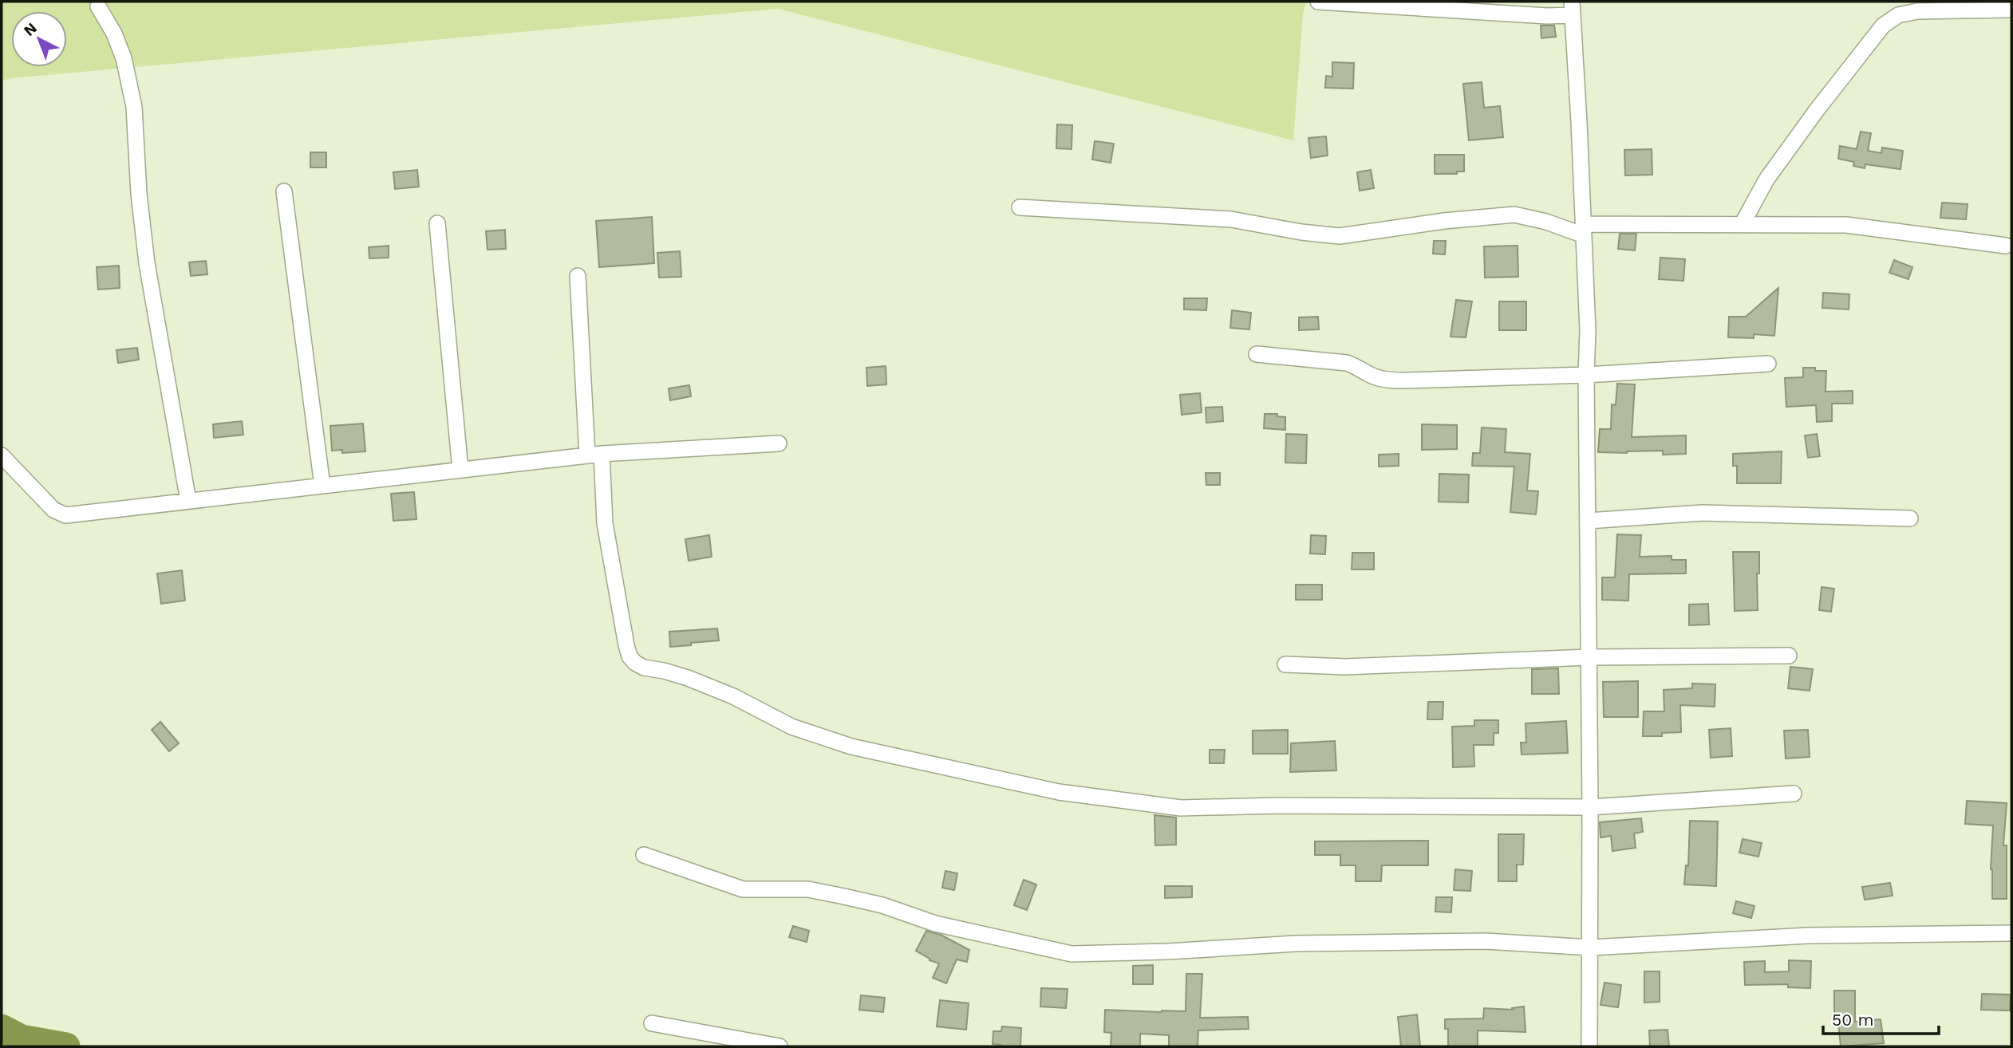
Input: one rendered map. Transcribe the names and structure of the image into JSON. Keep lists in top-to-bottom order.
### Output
{
  "scale_bar": "50 m",
  "north": "top left"
}
